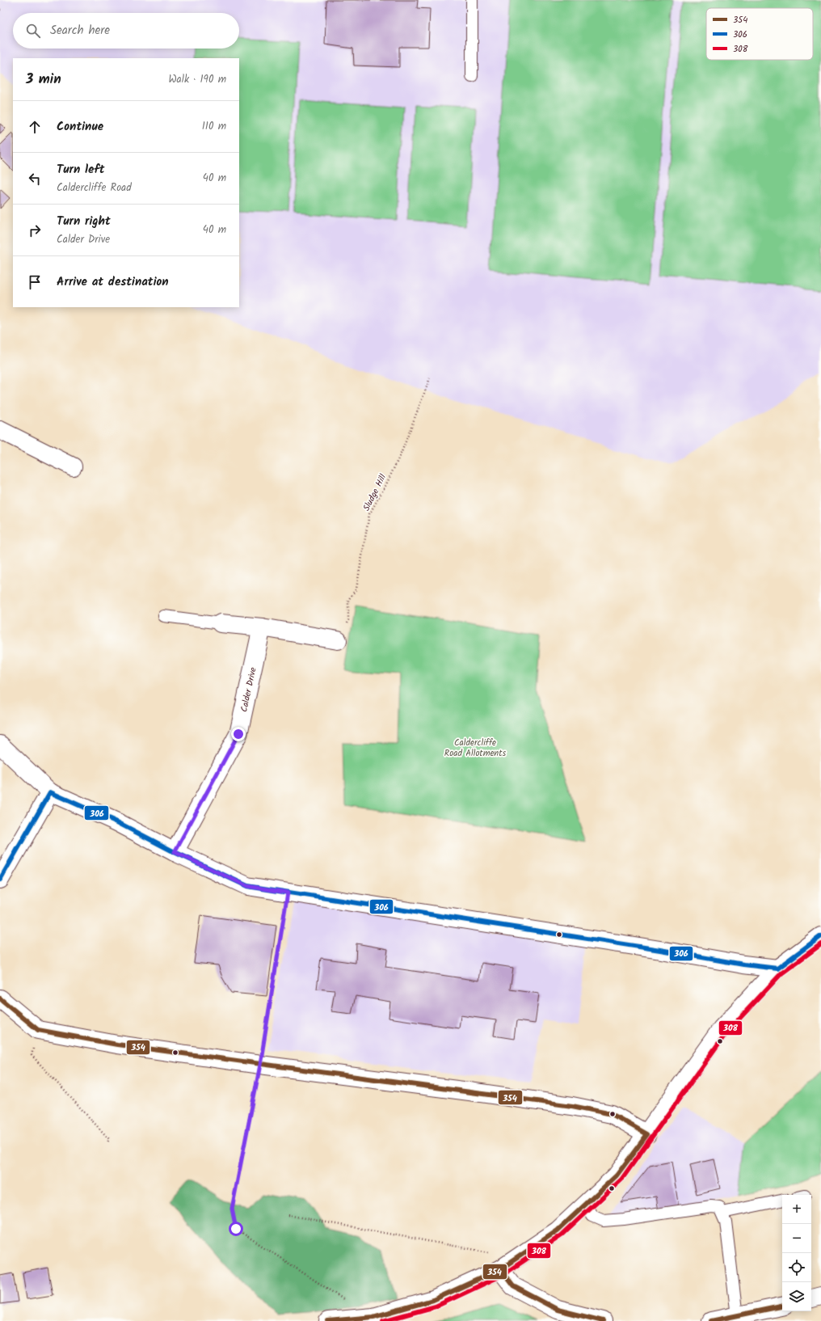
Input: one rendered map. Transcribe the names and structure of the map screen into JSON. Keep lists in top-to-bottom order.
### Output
{
  "streets": {
    "street": ["Calder Drive"],
    "path": ["Sludge Hill"]
  },
  "parks": ["Caldercliffe Road Allotments"],
  "lines": ["transit line 306", "transit line 308", "transit line 354"],
  "legend": ["354", "306", "308"],
  "page": {
    "search": "Search here",
    "heading": ["3 min", "Walk · 190 m"],
    "list": [
      ["Continue", "110 m"],
      ["Turn left", "Caldercliffe Road", "40 m"],
      ["Turn right", "Calder Drive", "40 m"],
      "Arrive at destination"
    ],
    "map_buttons": ["+", "−"]
  }
}
